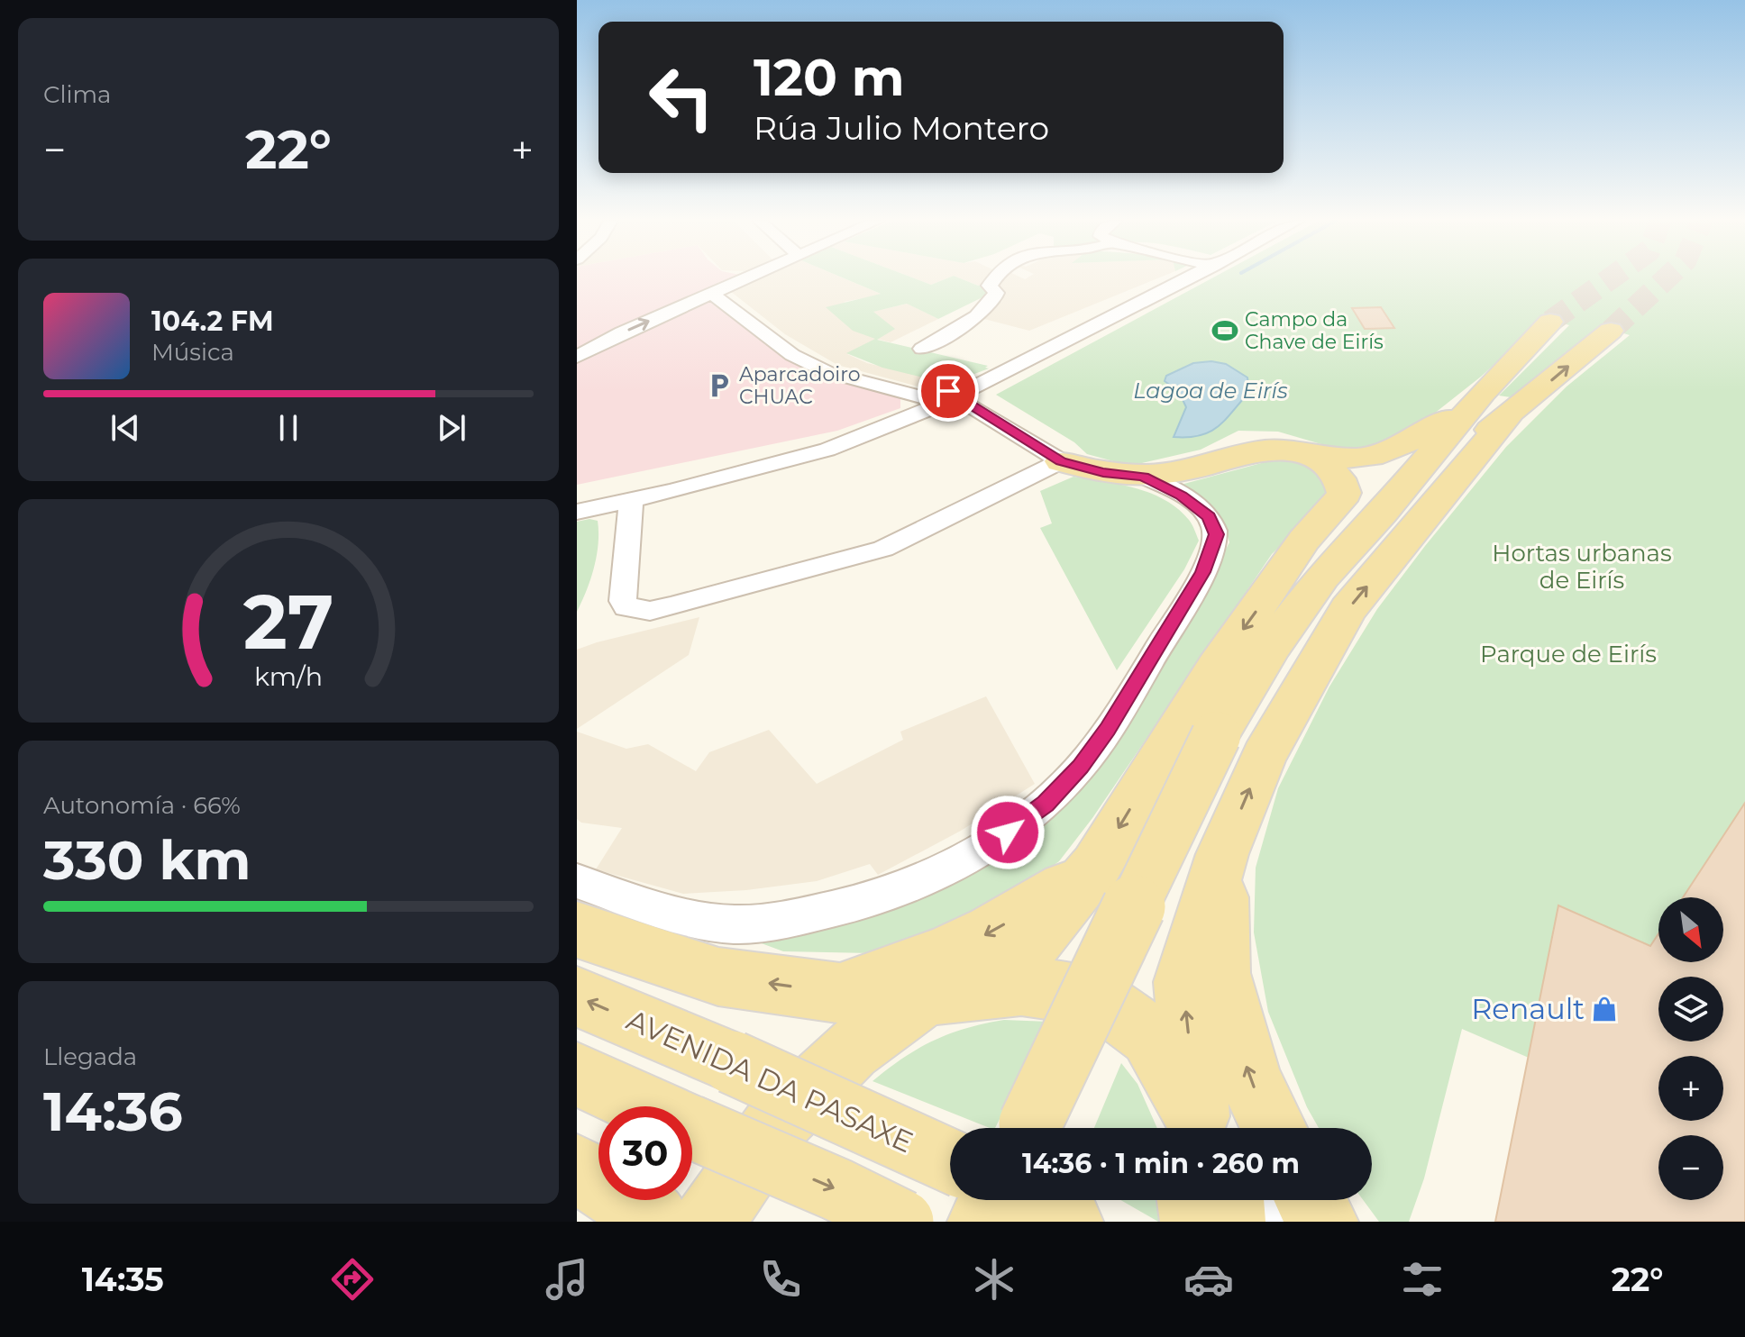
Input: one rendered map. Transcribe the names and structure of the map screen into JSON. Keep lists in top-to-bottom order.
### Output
{
  "streets": {
    "main road": ["AVENIDA DA PASAXE"]
  },
  "water": ["Lagoa de Eirís"],
  "parks": ["Hortas urbanas de Eirís", "Parque de Eirís"],
  "places": {
    "sports": ["Campo da Chave de Eirís"],
    "parking": ["Aparcadoiro CHUAC"],
    "shop": ["Renault"]
  },
  "north": "bottom right",
  "page": {
    "tile": [
      "Clima",
      ["Autonomía · 66%", "330 km"],
      ["Llegada", "14:36"]
    ],
    "turn": ["120 m", "Rúa Julio Montero"],
    "heat": ["−", "22°", "+"],
    "song": ["104.2 FM", "Música"],
    "map_buttons": ["+", "−"],
    "limit": "30",
    "trip": "14:36 · 1 min · 260 m",
    "tabs": ["14:35", "22°"],
    "gauge": ["27", "km/h"]
  }
}
